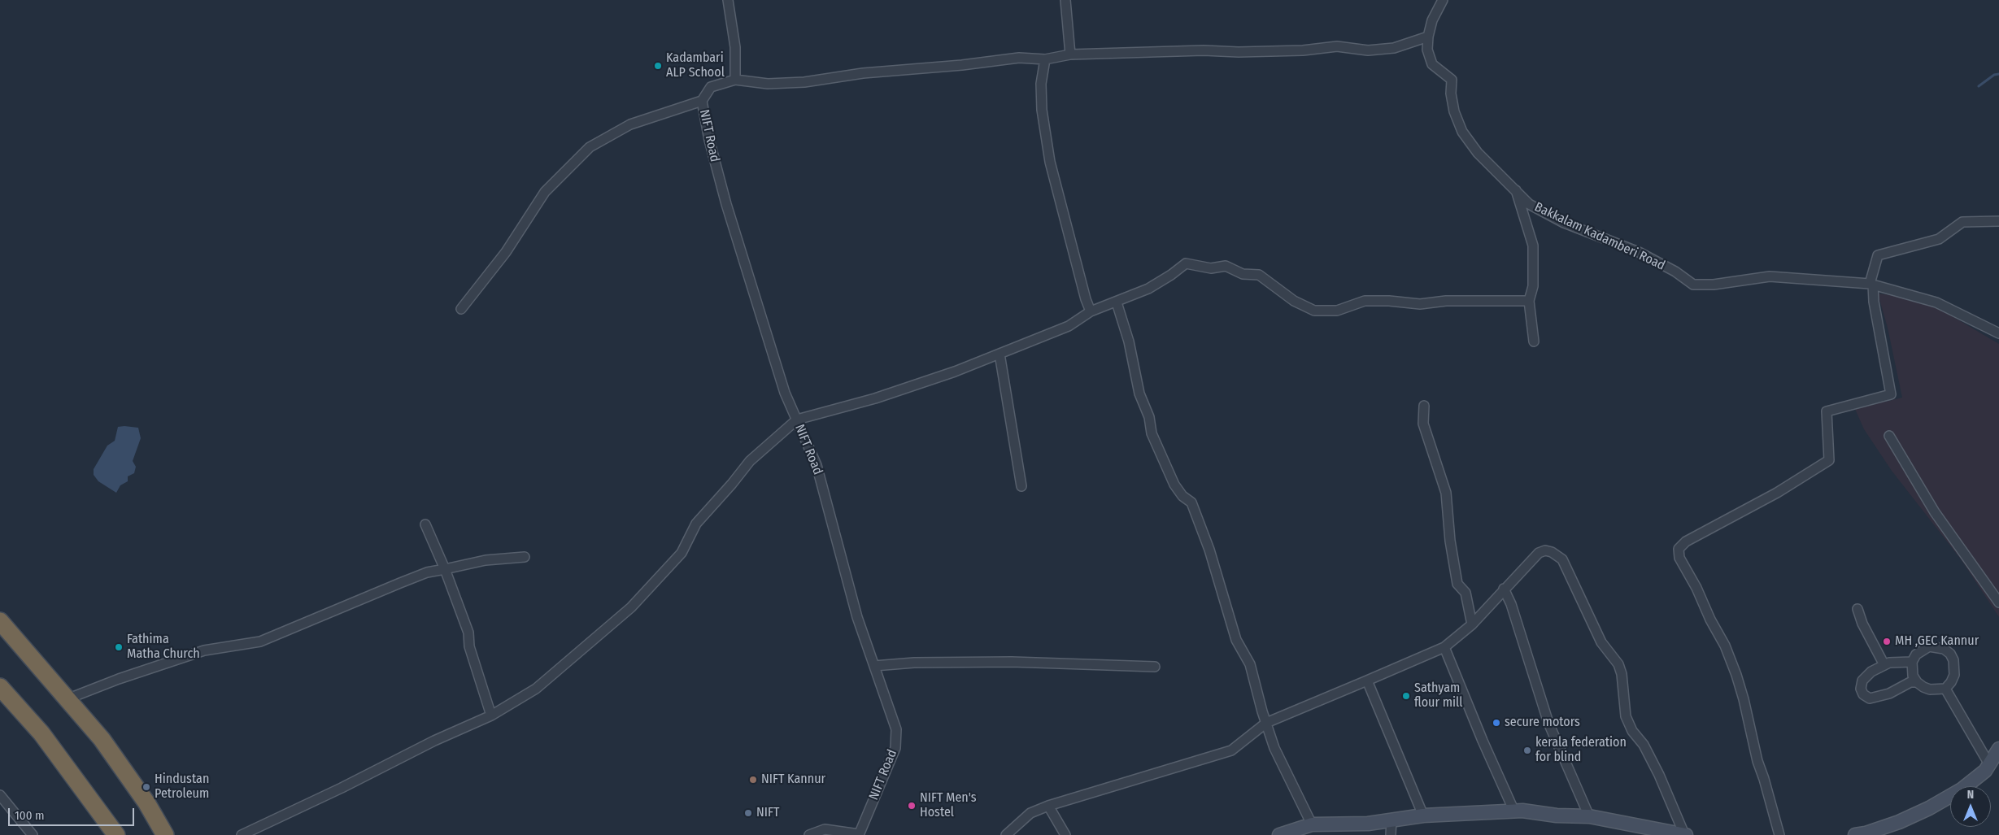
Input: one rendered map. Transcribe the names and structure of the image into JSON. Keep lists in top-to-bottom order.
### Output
{
  "streets": {
    "street": ["NIFT Road", "Bakkalam Kadamberi Road"]
  },
  "places": [
    "Kadambari ALP School",
    "MH ,GEC Kannur",
    "Fathima Matha Church",
    "Sathyam flour mill",
    "secure motors",
    "kerala federation for blind",
    "NIFT Kannur",
    "Hindustan Petroleum",
    "NIFT Men's Hostel",
    "NIFT"
  ],
  "scale_bar": "100 m",
  "north": "top"
}
